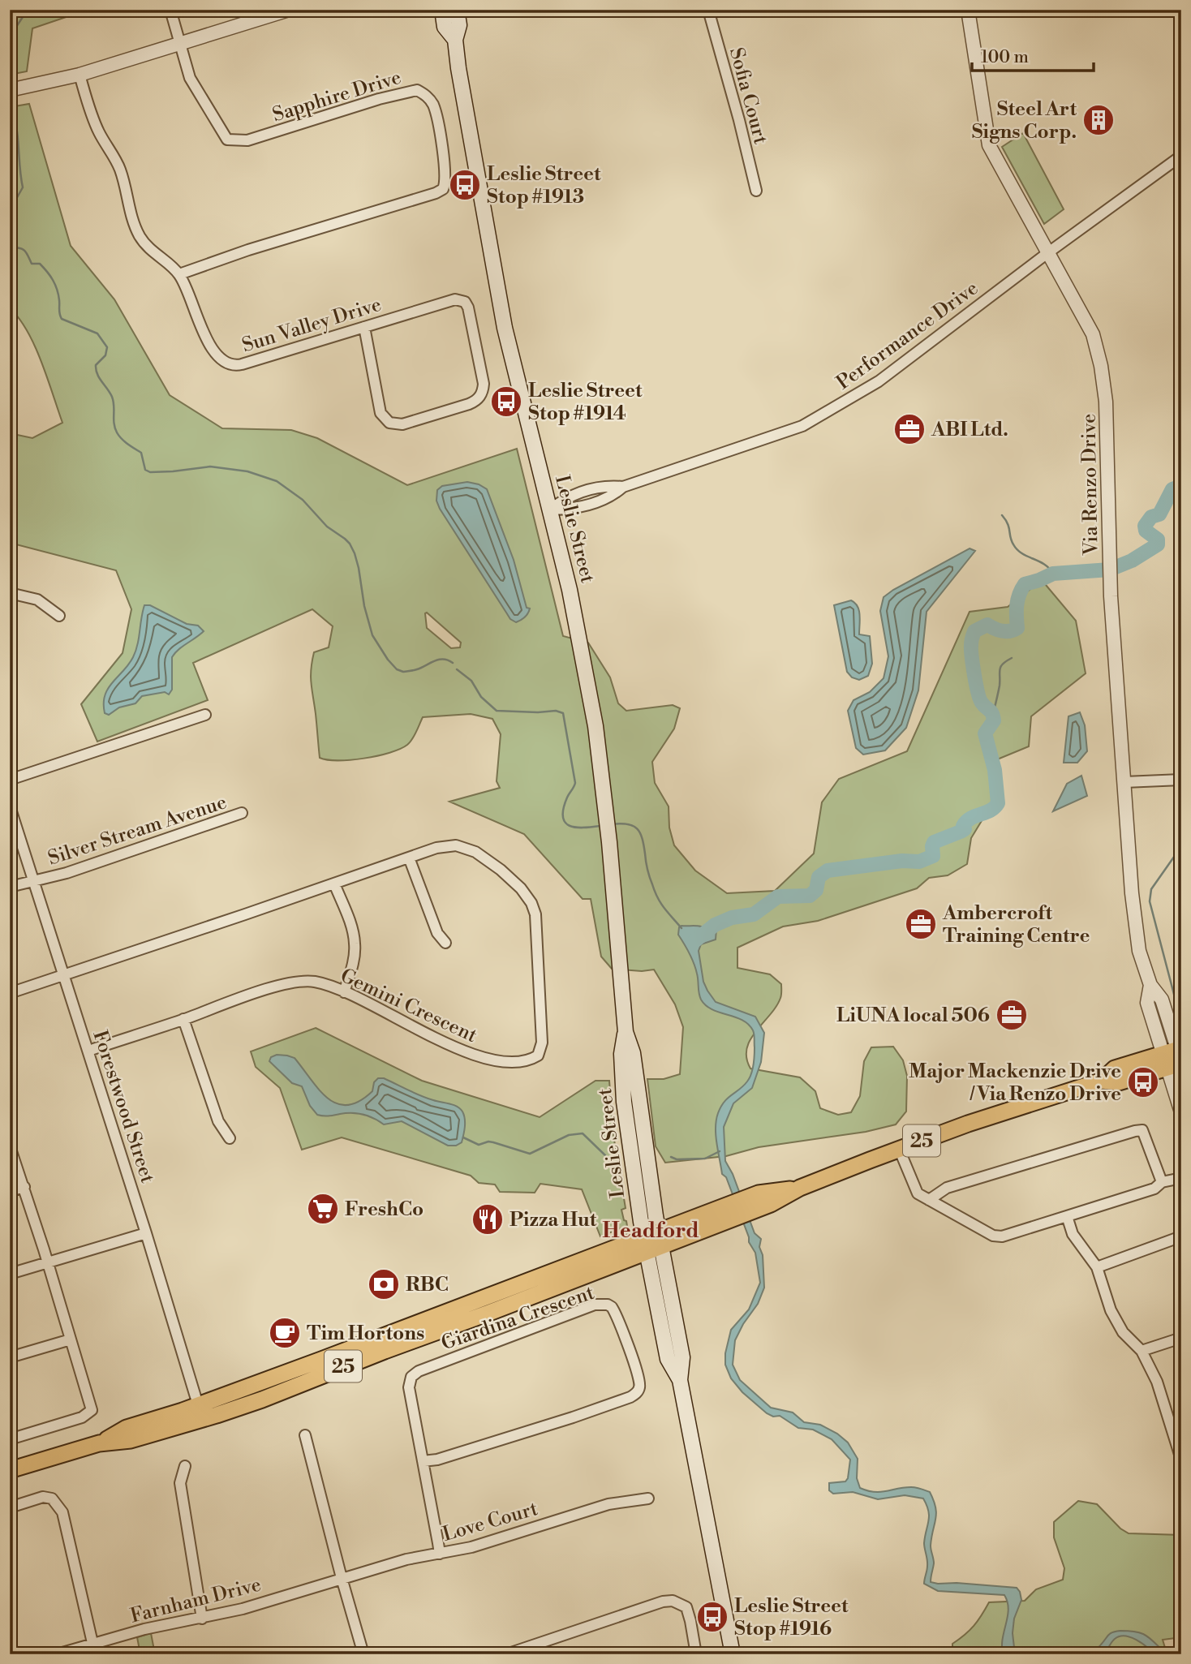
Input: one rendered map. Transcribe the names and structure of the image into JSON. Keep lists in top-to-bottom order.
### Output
{
  "streets": {
    "main road": ["Leslie Street", "25"],
    "street": [
      "Sapphire Drive",
      "Sofia Court",
      "Sun Valley Drive",
      "Performance Drive",
      "Via Renzo Drive",
      "Silver Stream Avenue",
      "Gemini Crescent",
      "Forestwood Street",
      "Giardina Crescent",
      "Love Court",
      "Farnham Drive"
    ]
  },
  "crossings": [
    ["Sapphire Drive", "Sun Valley Drive"],
    ["Performance Drive", "Via Renzo Drive"],
    ["Performance Drive", "Leslie Street"],
    ["Via Renzo Drive", "25"],
    ["Leslie Street", "25"],
    ["Silver Stream Avenue", "Forestwood Street"],
    ["Gemini Crescent", "Forestwood Street"],
    ["Forestwood Street", "25"],
    ["Giardina Crescent", "Love Court"],
    ["Love Court", "Farnham Drive"]
  ],
  "districts": ["Headford"],
  "places": {
    "building": ["Steel Art Signs Corp."],
    "bus stop": [
      "Leslie Street Stop #1913",
      "Leslie Street Stop #1914",
      "Major Mackenzie Drive / Via Renzo Drive",
      "Leslie Street Stop #1916"
    ],
    "office": ["ABI Ltd.", "Ambercroft Training Centre", "LiUNA local 506"],
    "supermarket": ["FreshCo"],
    "restaurant": ["Pizza Hut"],
    "bank": ["RBC"],
    "cafe": ["Tim Hortons"]
  },
  "scale_bar": "100 m"
}
